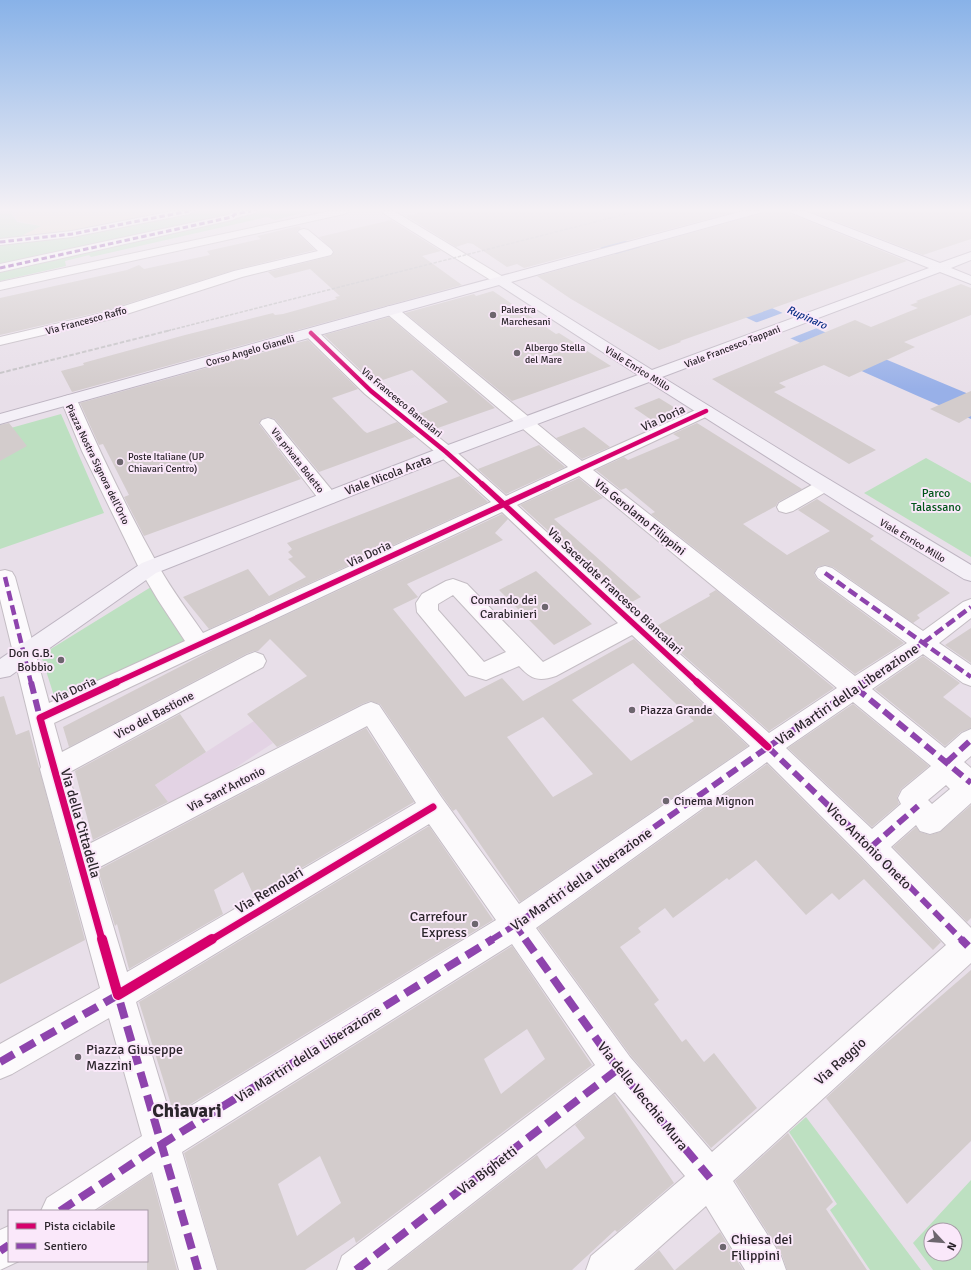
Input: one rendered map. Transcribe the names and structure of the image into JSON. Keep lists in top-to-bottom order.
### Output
{
  "streets": {
    "main road": [
      "Viale Francesco Tappani",
      "Corso Angelo Gianelli",
      "Viale Enrico Millo",
      "Piazza Nostra Signora dell'Orto",
      "Viale Nicola Arata"
    ],
    "street": [
      "Via Francesco Raffo",
      "Via Francesco Bancalari",
      "Via Doria",
      "Via privata Boletto",
      "Via Gerolamo Filippini",
      "Via Sacerdote Francesco Biancalari",
      "Via Martiri della Liberazione",
      "Vico del Bastione",
      "Via Sant'Antonio",
      "Via della Cittadella",
      "Vico Antonio Oneto",
      "Via Remolari",
      "Via Raggio",
      "Via delle Vecchie Mura",
      "Via Bighetti"
    ]
  },
  "crossings": [
    ["Viale Francesco Tappani", "Viale Enrico Millo"],
    ["Viale Francesco Tappani", "Viale Nicola Arata"],
    ["Corso Angelo Gianelli", "Viale Enrico Millo"],
    ["Corso Angelo Gianelli", "Via Francesco Bancalari"],
    ["Corso Angelo Gianelli", "Piazza Nostra Signora dell'Orto"],
    ["Corso Angelo Gianelli", "Via Gerolamo Filippini"],
    ["Viale Enrico Millo", "Via Doria"],
    ["Viale Enrico Millo", "Viale Nicola Arata"],
    ["Via Francesco Bancalari", "Viale Nicola Arata"],
    ["Via Francesco Bancalari", "Via Sacerdote Francesco Biancalari"],
    ["Via Doria", "Piazza Nostra Signora dell'Orto"],
    ["Via Doria", "Via Gerolamo Filippini"],
    ["Via Doria", "Via Sacerdote Francesco Biancalari"],
    ["Via Doria", "Via della Cittadella"],
    ["Via privata Boletto", "Viale Nicola Arata"],
    ["Piazza Nostra Signora dell'Orto", "Viale Nicola Arata"],
    ["Viale Nicola Arata", "Via Gerolamo Filippini"],
    ["Viale Nicola Arata", "Via Sacerdote Francesco Biancalari"],
    ["Via Gerolamo Filippini", "Via Martiri della Liberazione"],
    ["Via Gerolamo Filippini", "Vico Antonio Oneto"],
    ["Via Sacerdote Francesco Biancalari", "Via Martiri della Liberazione"],
    ["Via Sacerdote Francesco Biancalari", "Vico Antonio Oneto"],
    ["Via Martiri della Liberazione", "Via della Cittadella"],
    ["Via Martiri della Liberazione", "Vico Antonio Oneto"],
    ["Via Martiri della Liberazione", "Via delle Vecchie Mura"],
    ["Vico del Bastione", "Via della Cittadella"],
    ["Via Sant'Antonio", "Via della Cittadella"],
    ["Via Sant'Antonio", "Via delle Vecchie Mura"],
    ["Via della Cittadella", "Via Remolari"],
    ["Vico Antonio Oneto", "Via Raggio"],
    ["Via Remolari", "Via delle Vecchie Mura"],
    ["Via Raggio", "Via delle Vecchie Mura"],
    ["Via delle Vecchie Mura", "Via Bighetti"]
  ],
  "districts": ["Chiavari"],
  "water": ["Rupinaro"],
  "parks": ["Parco Talassano"],
  "places": [
    "Palestra Marchesani",
    "Albergo Stella del Mare",
    "Poste Italiane (UP Chiavari Centro)",
    "Comando dei Carabinieri",
    "Don G.B. Bobbio",
    "Piazza Grande",
    "Cinema Mignon",
    "Carrefour Express",
    "Piazza Giuseppe Mazzini",
    "Chiesa dei Filippini"
  ],
  "legend": ["Pista ciclabile", "Sentiero"],
  "north": "bottom right"
}
